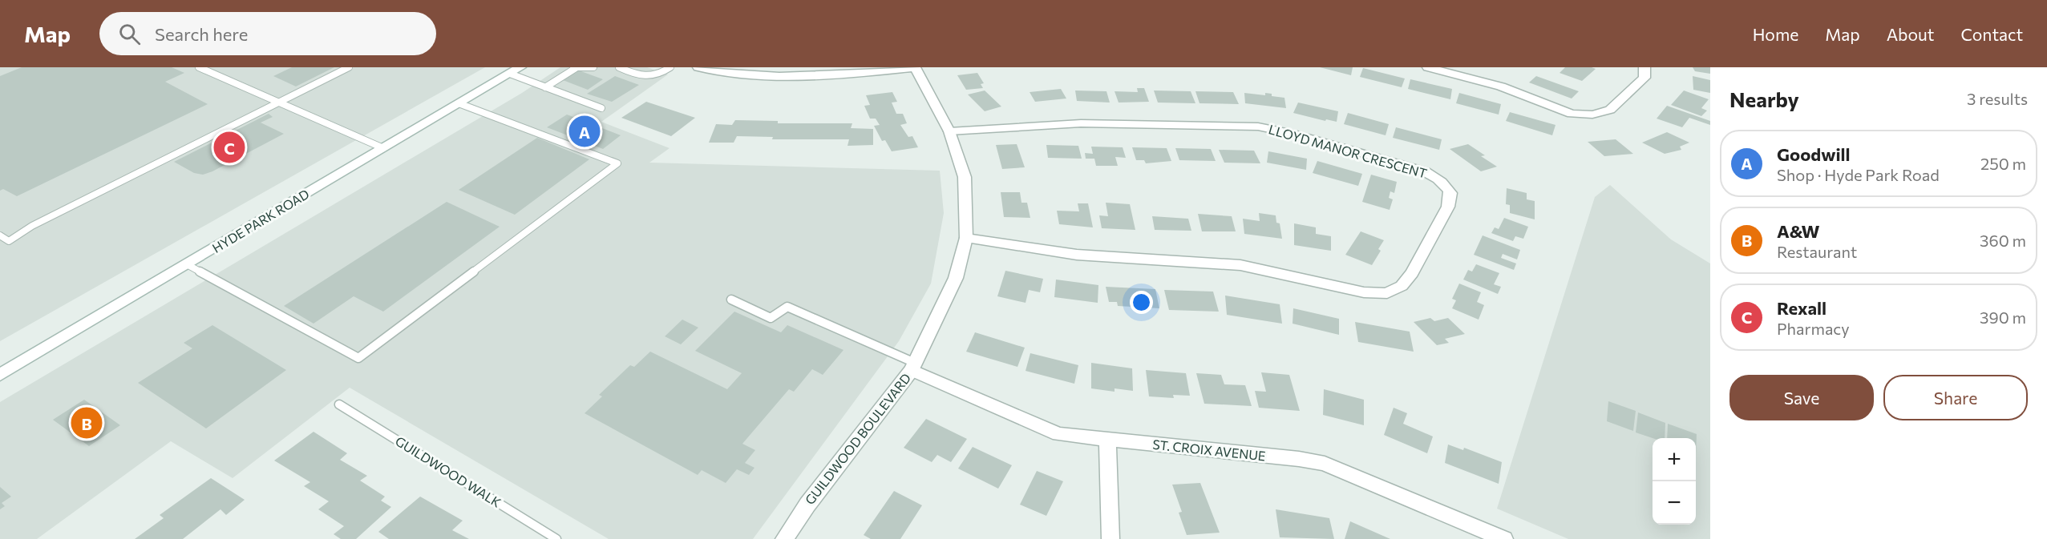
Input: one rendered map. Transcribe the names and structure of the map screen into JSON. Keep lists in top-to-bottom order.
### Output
{
  "streets": {
    "street": [
      "LLOYD MANOR CRESCENT",
      "HYDE PARK ROAD",
      "GUILDWOOD BOULEVARD",
      "ST. CROIX AVENUE"
    ],
    "lane": ["GUILDWOOD WALK"]
  },
  "crossings": [
    ["LLOYD MANOR CRESCENT", "GUILDWOOD BOULEVARD"],
    ["GUILDWOOD BOULEVARD", "ST. CROIX AVENUE"]
  ],
  "page": {
    "header": "Map",
    "search": "Search here",
    "nav": [
      "Home",
      "Map",
      "About",
      "Contact"
    ],
    "heading": ["Nearby", "3 results"],
    "pins": ["A", "C", "B"],
    "list": [
      {
        "mark": "A",
        "name": "Goodwill",
        "note": "Shop · Hyde Park Road",
        "value": "250 m"
      },
      {
        "mark": "B",
        "name": "A&W",
        "note": "Restaurant",
        "value": "360 m"
      },
      {
        "mark": "C",
        "name": "Rexall",
        "note": "Pharmacy",
        "value": "390 m"
      }
    ],
    "buttons": ["Save", "Share"],
    "map_buttons": ["+", "−"]
  }
}
